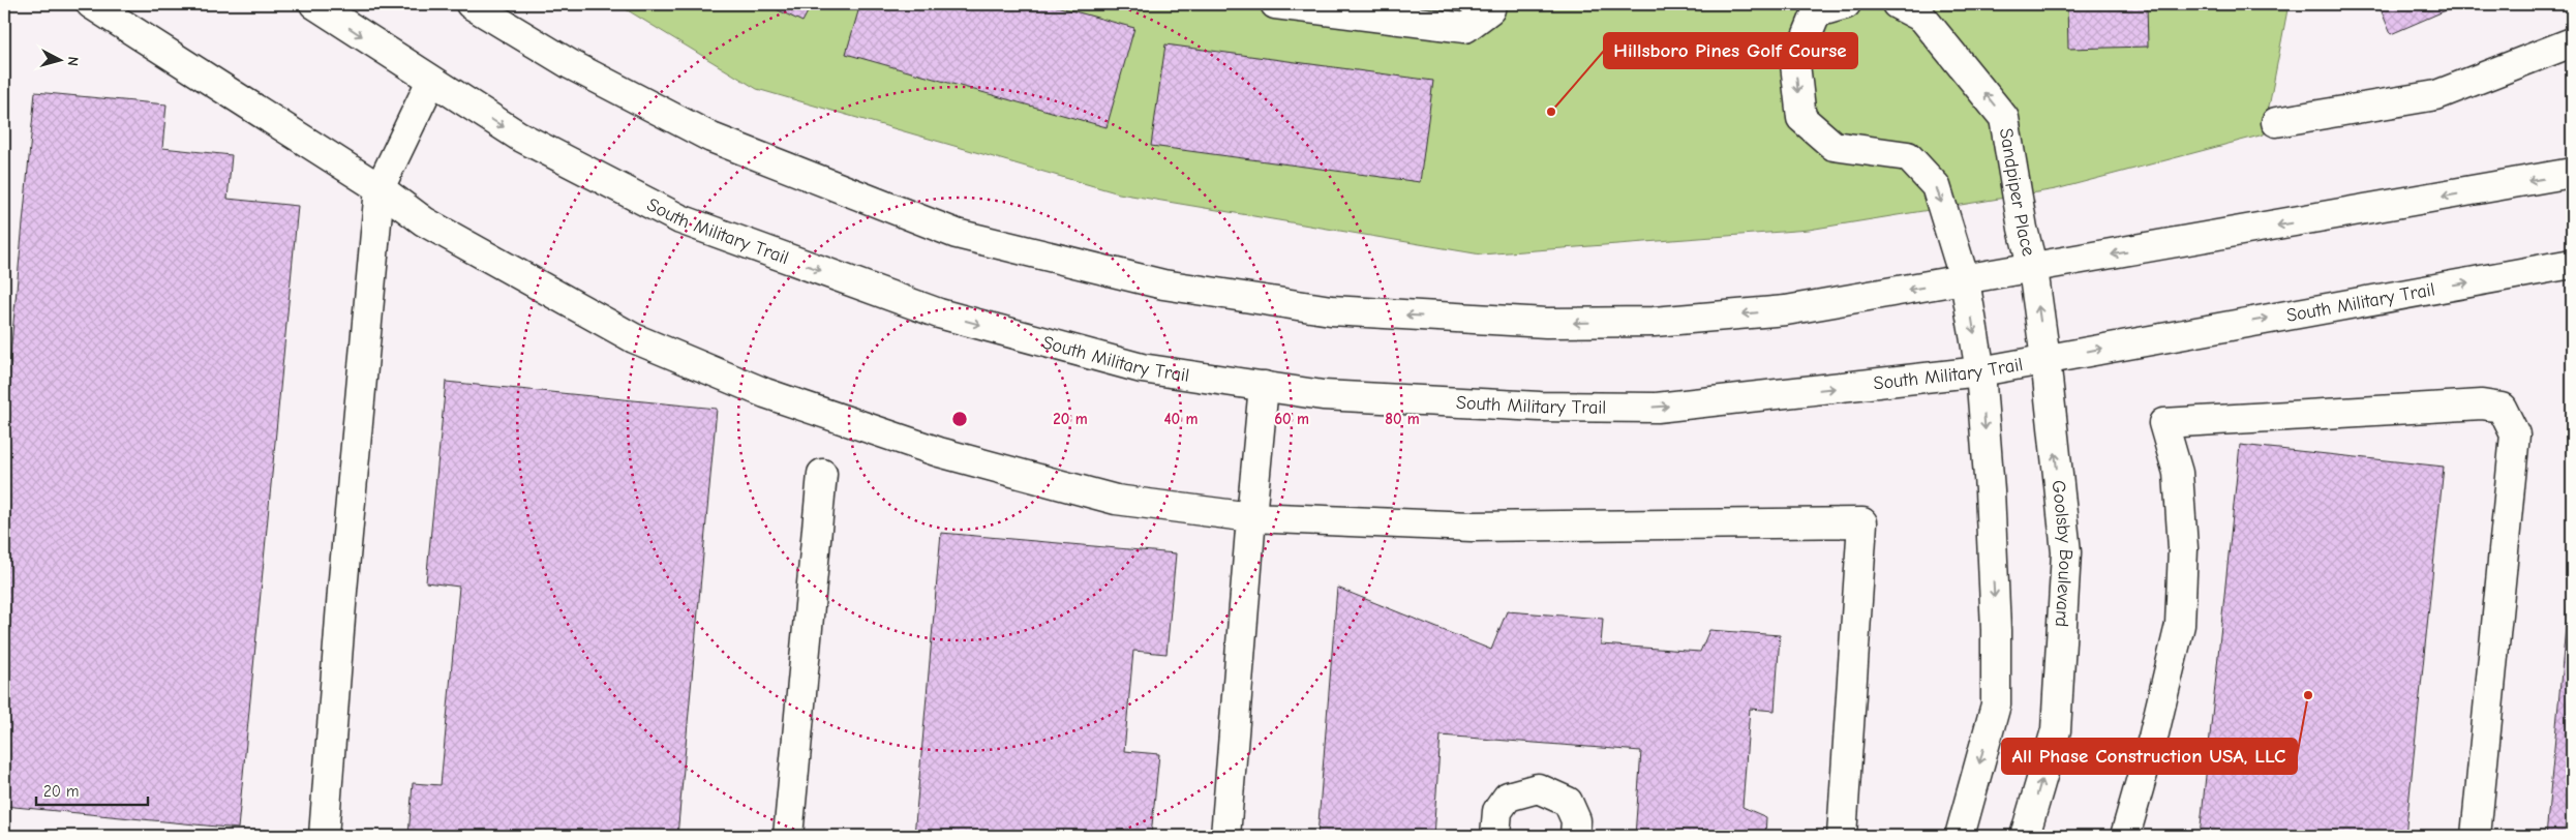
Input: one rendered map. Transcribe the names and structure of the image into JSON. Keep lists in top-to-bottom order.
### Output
{
  "streets": {
    "street": ["Sandpiper Place", "South Military Trail", "Goolsby Boulevard"]
  },
  "crossings": [
    ["Sandpiper Place", "Goolsby Boulevard"],
    ["South Military Trail", "Goolsby Boulevard"]
  ],
  "one_way": ["Sandpiper Place"],
  "places": ["Hillsboro Pines Golf Course", "All Phase Construction USA, LLC"],
  "scale_bar": "20 m",
  "north": "right",
  "rings": [
    "20 m",
    "40 m",
    "60 m",
    "80 m"
  ]
}
